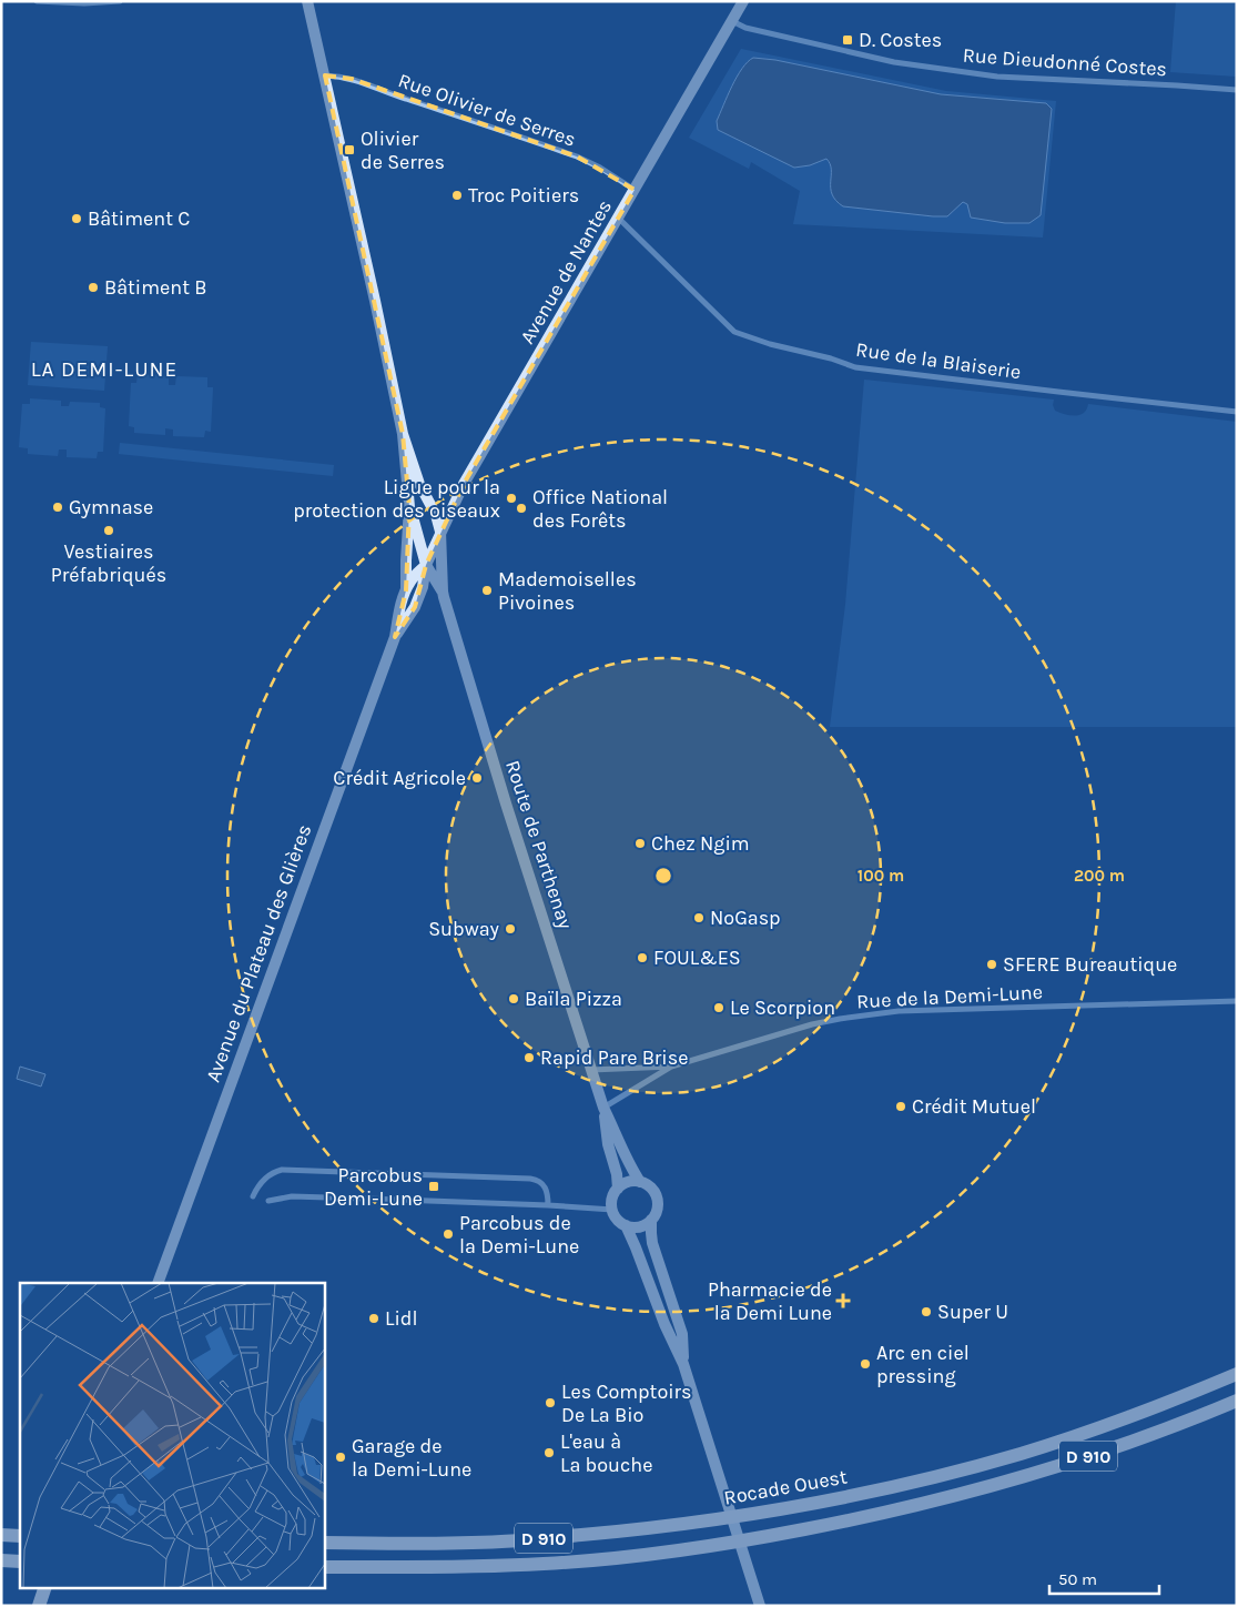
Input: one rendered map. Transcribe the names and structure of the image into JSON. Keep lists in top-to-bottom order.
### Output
{
  "streets": {
    "main road": [
      "Avenue de Nantes",
      "Route de Parthenay",
      "Avenue du Plateau des Glières",
      "D 910",
      "Rocade Ouest"
    ],
    "street": [
      "Rue Dieudonné Costes",
      "Rue Olivier de Serres",
      "Rue de la Blaiserie",
      "Rue de la Demi-Lune"
    ]
  },
  "crossings": [
    ["Rue Dieudonné Costes", "Avenue de Nantes"],
    ["Rue Olivier de Serres", "Avenue de Nantes"],
    ["Avenue de Nantes", "Rue de la Blaiserie"],
    ["Avenue de Nantes", "Route de Parthenay"],
    ["Avenue de Nantes", "Avenue du Plateau des Glières"],
    ["Route de Parthenay", "Avenue du Plateau des Glières"],
    ["Route de Parthenay", "Rue de la Demi-Lune"]
  ],
  "districts": ["LA DEMI-LUNE"],
  "places": {
    "transit": ["D. Costes", "Olivier de Serres", "Parcobus Demi-Lune"],
    "other": [
      "Troc Poitiers",
      "Bâtiment C",
      "Bâtiment B",
      "Ligue pour la protection des oiseaux",
      "Gymnase",
      "Office National des Forêts",
      "Vestiaires Préfabriqués",
      "Mademoiselles Pivoines",
      "Crédit Agricole",
      "Chez Ngim",
      "NoGasp",
      "Subway",
      "FOUL&ES",
      "SFERE Bureautique",
      "Baïla Pizza",
      "Le Scorpion",
      "Rapid Pare Brise",
      "Crédit Mutuel",
      "Parcobus de la Demi-Lune",
      "Super U",
      "Lidl",
      "Arc en ciel pressing",
      "Les Comptoirs De La Bio",
      "L'eau à La bouche",
      "Garage de la Demi-Lune"
    ],
    "health": ["Pharmacie de la Demi Lune"]
  },
  "scale_bar": "50 m",
  "rings": ["100 m", "200 m"]
}
